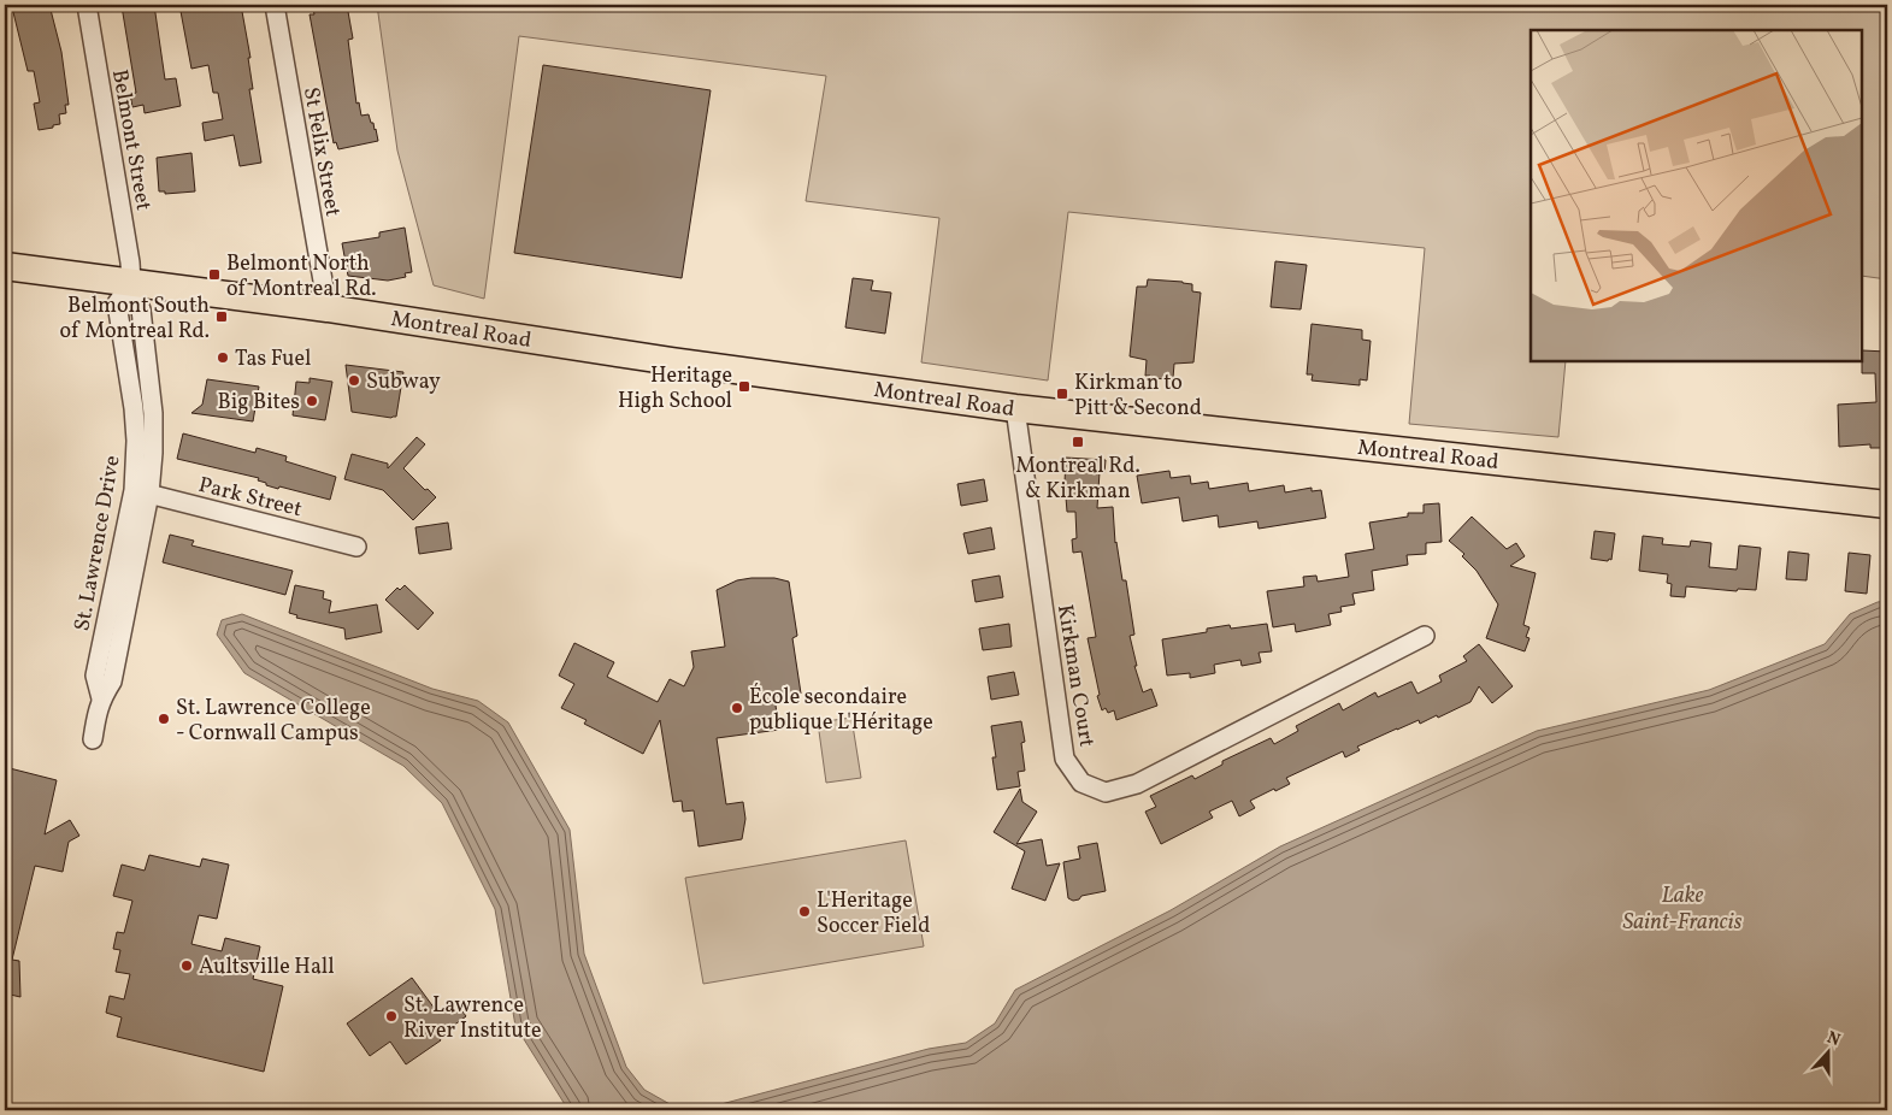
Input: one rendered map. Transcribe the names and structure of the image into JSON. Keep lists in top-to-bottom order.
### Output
{
  "streets": {
    "main road": ["Montreal Road"],
    "street": [
      "Belmont Street",
      "St Felix Street",
      "Park Street",
      "St. Lawrence Drive",
      "Kirkman Court"
    ]
  },
  "crossings": [
    ["Belmont Street", "Montreal Road"],
    ["Belmont Street", "St. Lawrence Drive"],
    ["St Felix Street", "Montreal Road"],
    ["Montreal Road", "St. Lawrence Drive"],
    ["Montreal Road", "Kirkman Court"],
    ["Park Street", "St. Lawrence Drive"]
  ],
  "water": ["Lake Saint-Francis"],
  "places": {
    "transit": [
      "Belmont North of Montreal Rd.",
      "Belmont South of Montreal Rd.",
      "Heritage High School",
      "Kirkman to Pitt & Second",
      "Montreal Rd. & Kirkman"
    ],
    "other": [
      "Tas Fuel",
      "Subway",
      "Big Bites",
      "École secondaire publique L'Héritage",
      "St. Lawrence College - Cornwall Campus",
      "L'Heritage Soccer Field",
      "Aultsville Hall",
      "St. Lawrence River Institute"
    ]
  },
  "north": "top"
}
